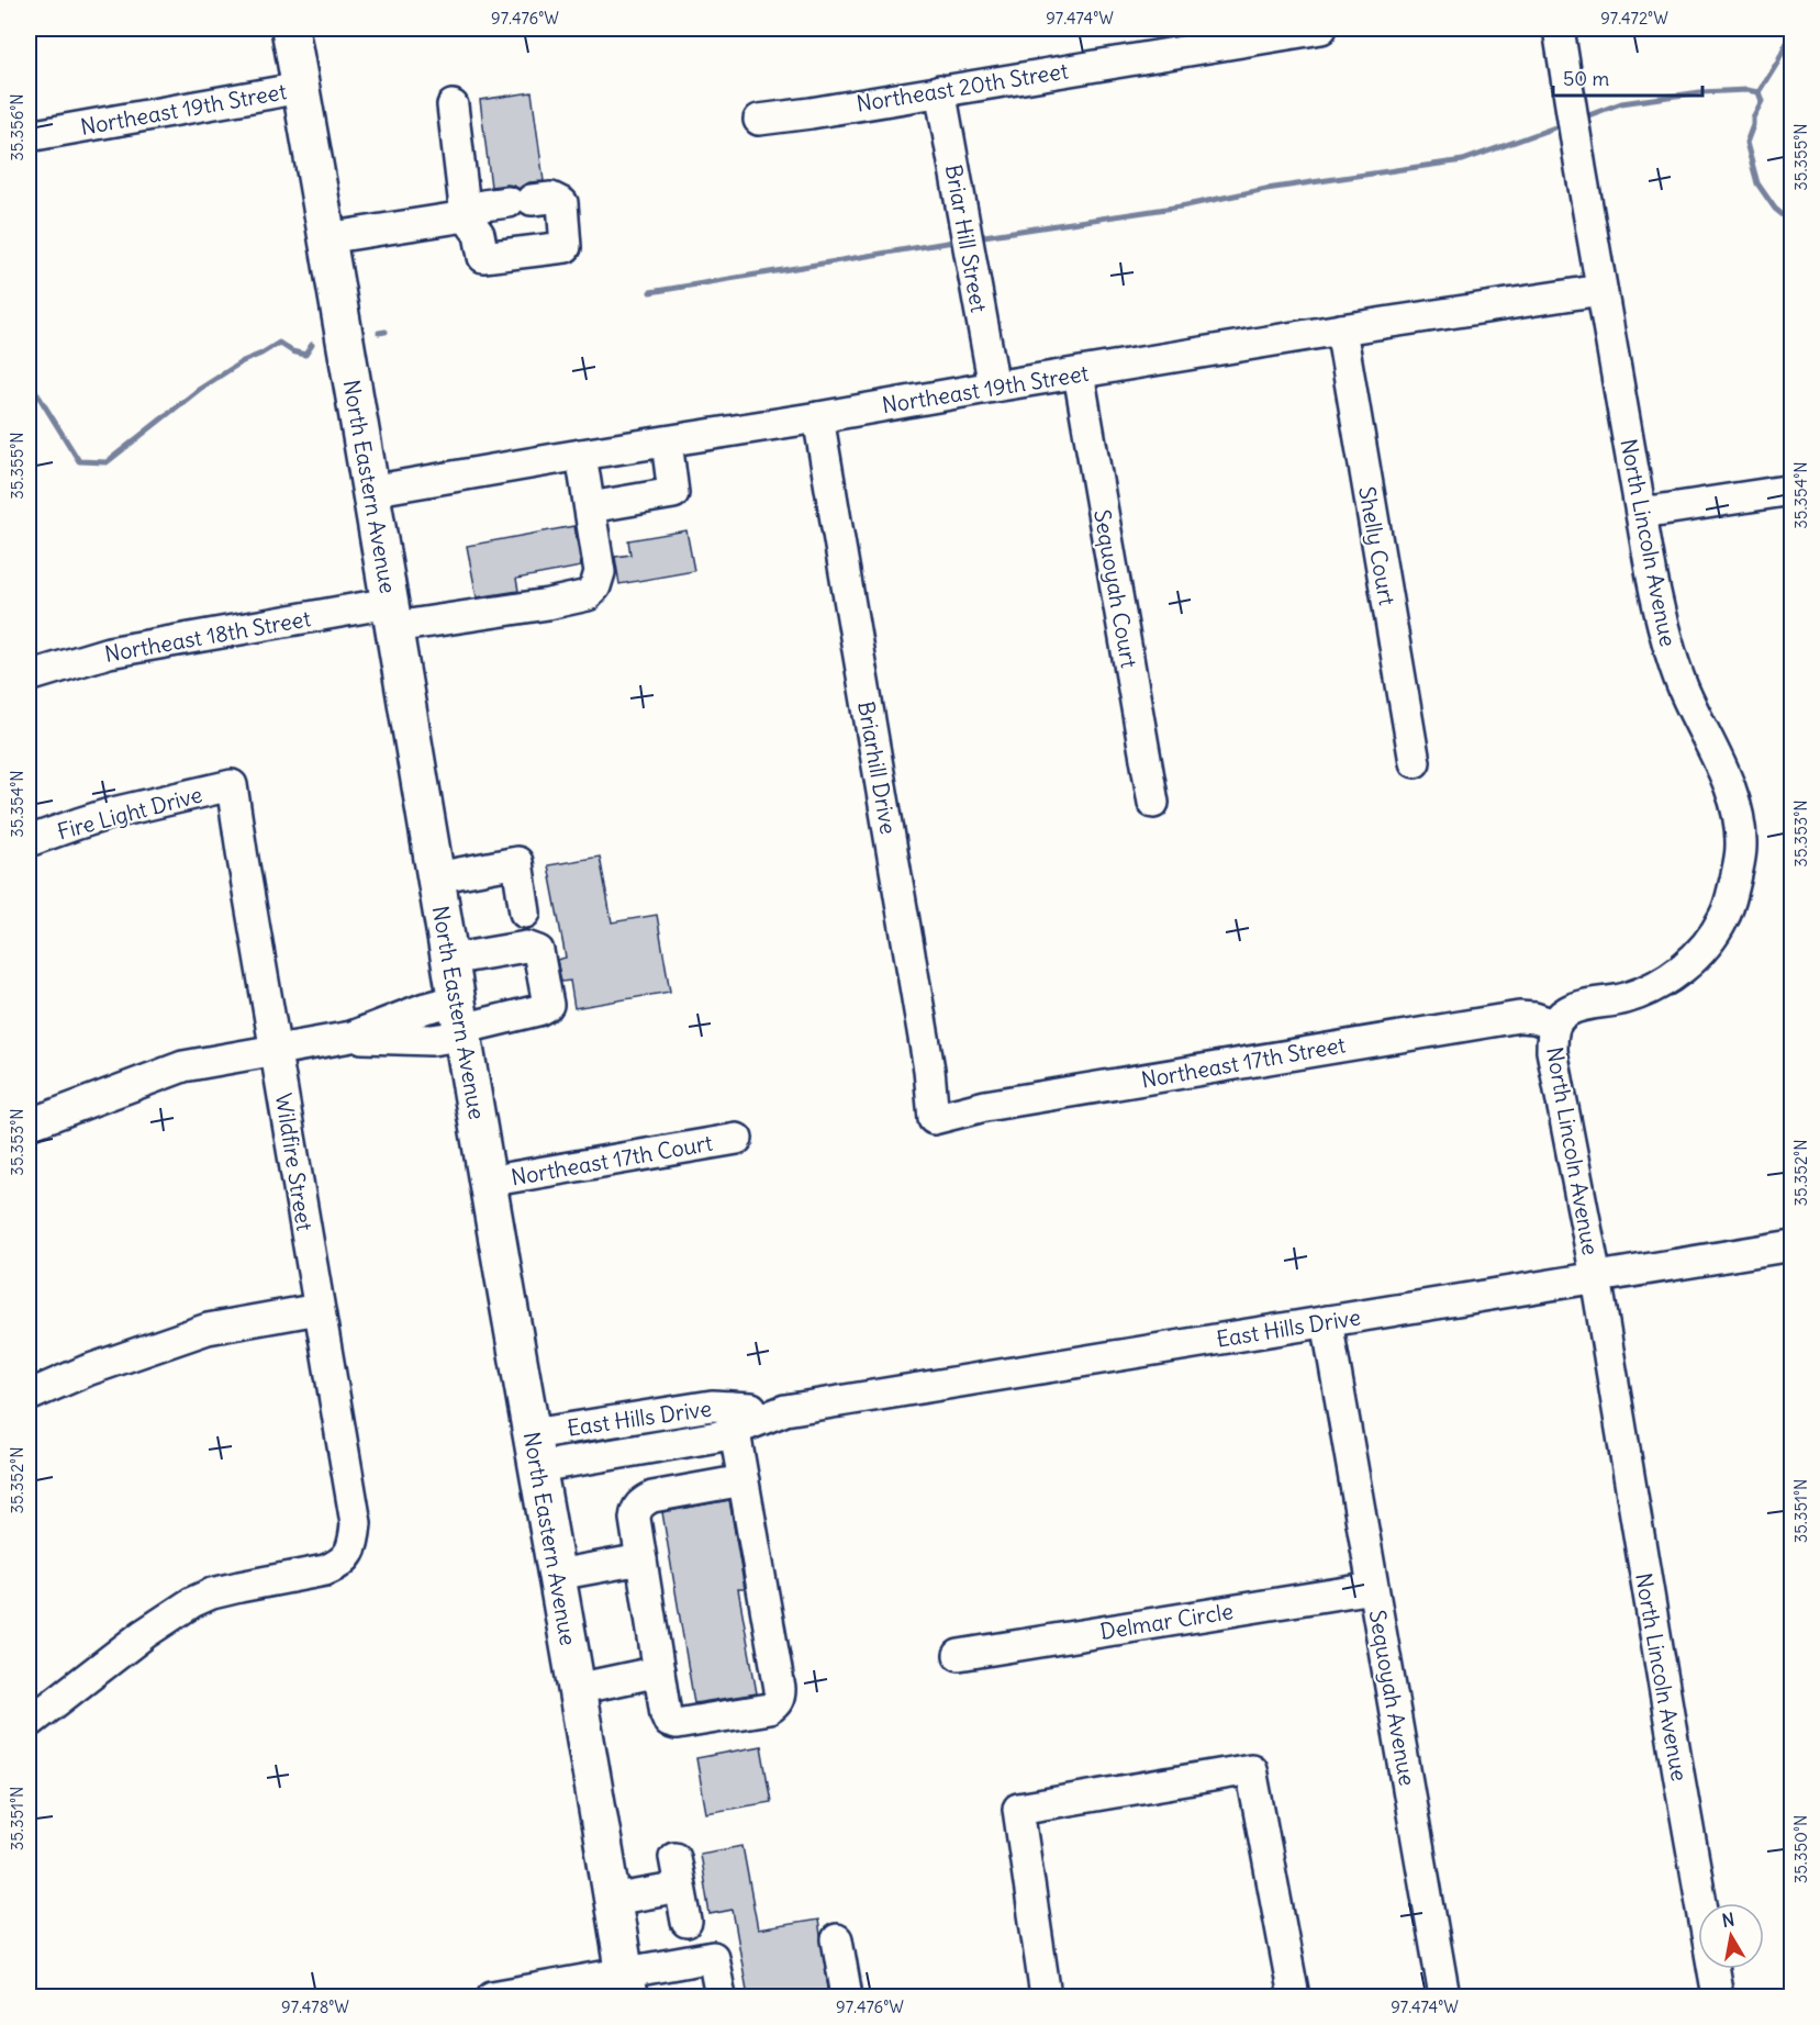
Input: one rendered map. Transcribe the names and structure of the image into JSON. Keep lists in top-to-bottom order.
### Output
{
  "streets": {
    "main road": ["North Eastern Avenue"],
    "street": [
      "Northeast 20th Street",
      "Northeast 19th Street",
      "Briar Hill Street",
      "North Lincoln Avenue",
      "Shelly Court",
      "Sequoyah Court",
      "Northeast 18th Street",
      "Briarhill Drive",
      "Fire Light Drive",
      "Northeast 17th Street",
      "Northeast 17th Court",
      "Wildfire Street",
      "East Hills Drive",
      "Delmar Circle",
      "Sequoyah Avenue"
    ]
  },
  "crossings": [
    ["Northeast 20th Street", "Briar Hill Street"],
    ["Northeast 19th Street", "Briar Hill Street"],
    ["Northeast 19th Street", "North Eastern Avenue"],
    ["Northeast 19th Street", "North Lincoln Avenue"],
    ["Northeast 19th Street", "Shelly Court"],
    ["Northeast 19th Street", "Sequoyah Court"],
    ["Northeast 19th Street", "Briarhill Drive"],
    ["North Eastern Avenue", "Northeast 18th Street"],
    ["North Eastern Avenue", "Northeast 17th Court"],
    ["North Eastern Avenue", "East Hills Drive"],
    ["North Lincoln Avenue", "Northeast 17th Street"],
    ["North Lincoln Avenue", "East Hills Drive"],
    ["Briarhill Drive", "Northeast 17th Street"],
    ["Fire Light Drive", "Wildfire Street"],
    ["East Hills Drive", "Sequoyah Avenue"],
    ["Delmar Circle", "Sequoyah Avenue"]
  ],
  "scale_bar": "50 m",
  "north": "top",
  "coordinates": [
    "97.476°W",
    "97.474°W",
    "97.472°W",
    "35.356°N",
    "35.355°N",
    "35.354°N",
    "35.353°N",
    "35.352°N",
    "35.351°N",
    "35.350°N",
    "97.478°W"
  ]
}
